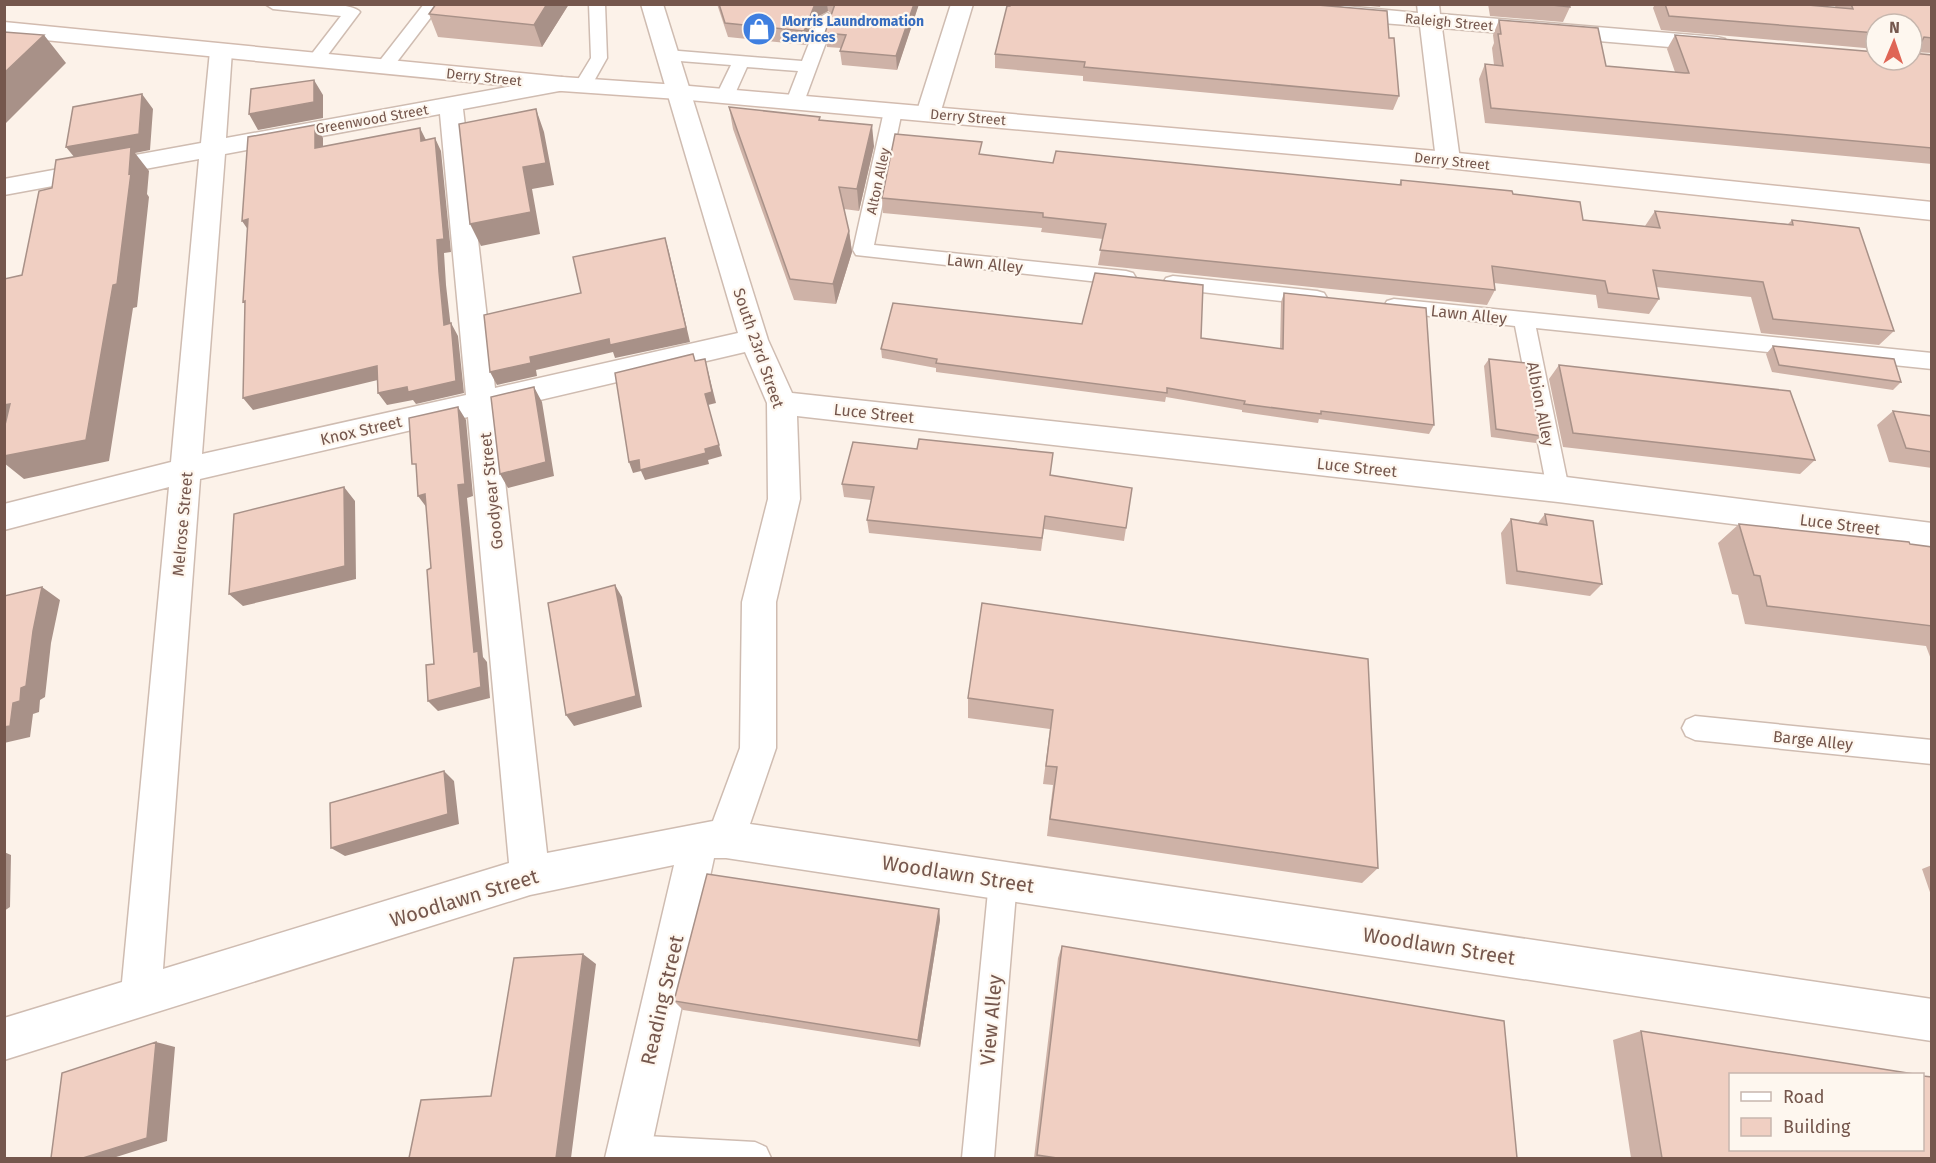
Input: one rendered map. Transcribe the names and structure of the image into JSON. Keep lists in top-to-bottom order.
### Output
{
  "streets": {
    "street": [
      "Raleigh Street",
      "Derry Street",
      "Greenwood Street",
      "South 23rd Street",
      "Luce Street",
      "Knox Street",
      "Goodyear Street",
      "Melrose Street",
      "Woodlawn Street",
      "Reading Street"
    ],
    "lane": [
      "Alton Alley",
      "Lawn Alley",
      "Albion Alley",
      "Barge Alley",
      "View Alley"
    ]
  },
  "crossings": [
    ["Derry Street", "Greenwood Street"],
    ["Derry Street", "Alton Alley"],
    ["Derry Street", "South 23rd Street"],
    ["Derry Street", "Melrose Street"],
    ["Greenwood Street", "Goodyear Street"],
    ["Greenwood Street", "Melrose Street"],
    ["Alton Alley", "Lawn Alley"],
    ["Lawn Alley", "Albion Alley"],
    ["South 23rd Street", "Luce Street"],
    ["South 23rd Street", "Knox Street"],
    ["South 23rd Street", "Woodlawn Street"],
    ["South 23rd Street", "Reading Street"],
    ["Albion Alley", "Luce Street"],
    ["Knox Street", "Goodyear Street"],
    ["Knox Street", "Melrose Street"],
    ["Goodyear Street", "Woodlawn Street"],
    ["Melrose Street", "Woodlawn Street"],
    ["Woodlawn Street", "Reading Street"],
    ["Woodlawn Street", "View Alley"]
  ],
  "places": {
    "shop": ["Morris Laundromation Services"]
  },
  "legend": ["Road", "Building"],
  "north": "top"
}
